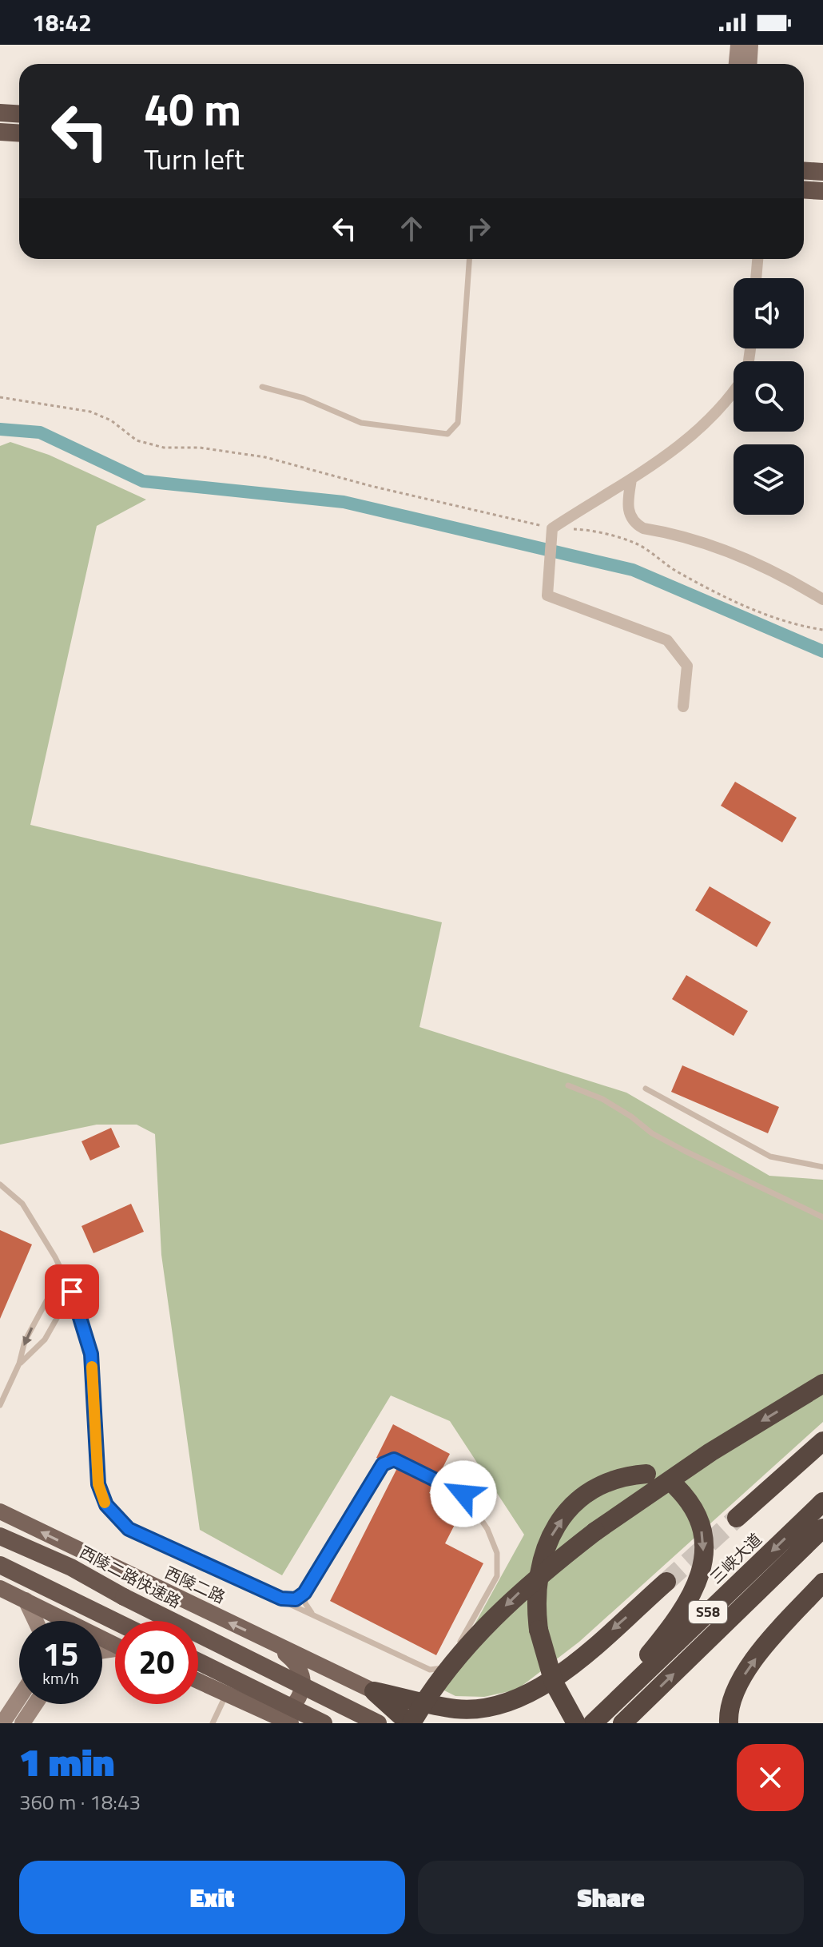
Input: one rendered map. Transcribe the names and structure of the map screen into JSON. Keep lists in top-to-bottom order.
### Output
{
  "streets": {
    "highway": ["三峡大道", "西陵二路快速路", "S58"],
    "main road": ["西陵二路"]
  },
  "page": {
    "status": "18:42",
    "turn": ["40 m", "Turn left"],
    "speed": "15 km/h",
    "limit": "20",
    "heading": ["1 min", "360 m · 18:43"],
    "buttons": ["Exit", "Share"]
  }
}
